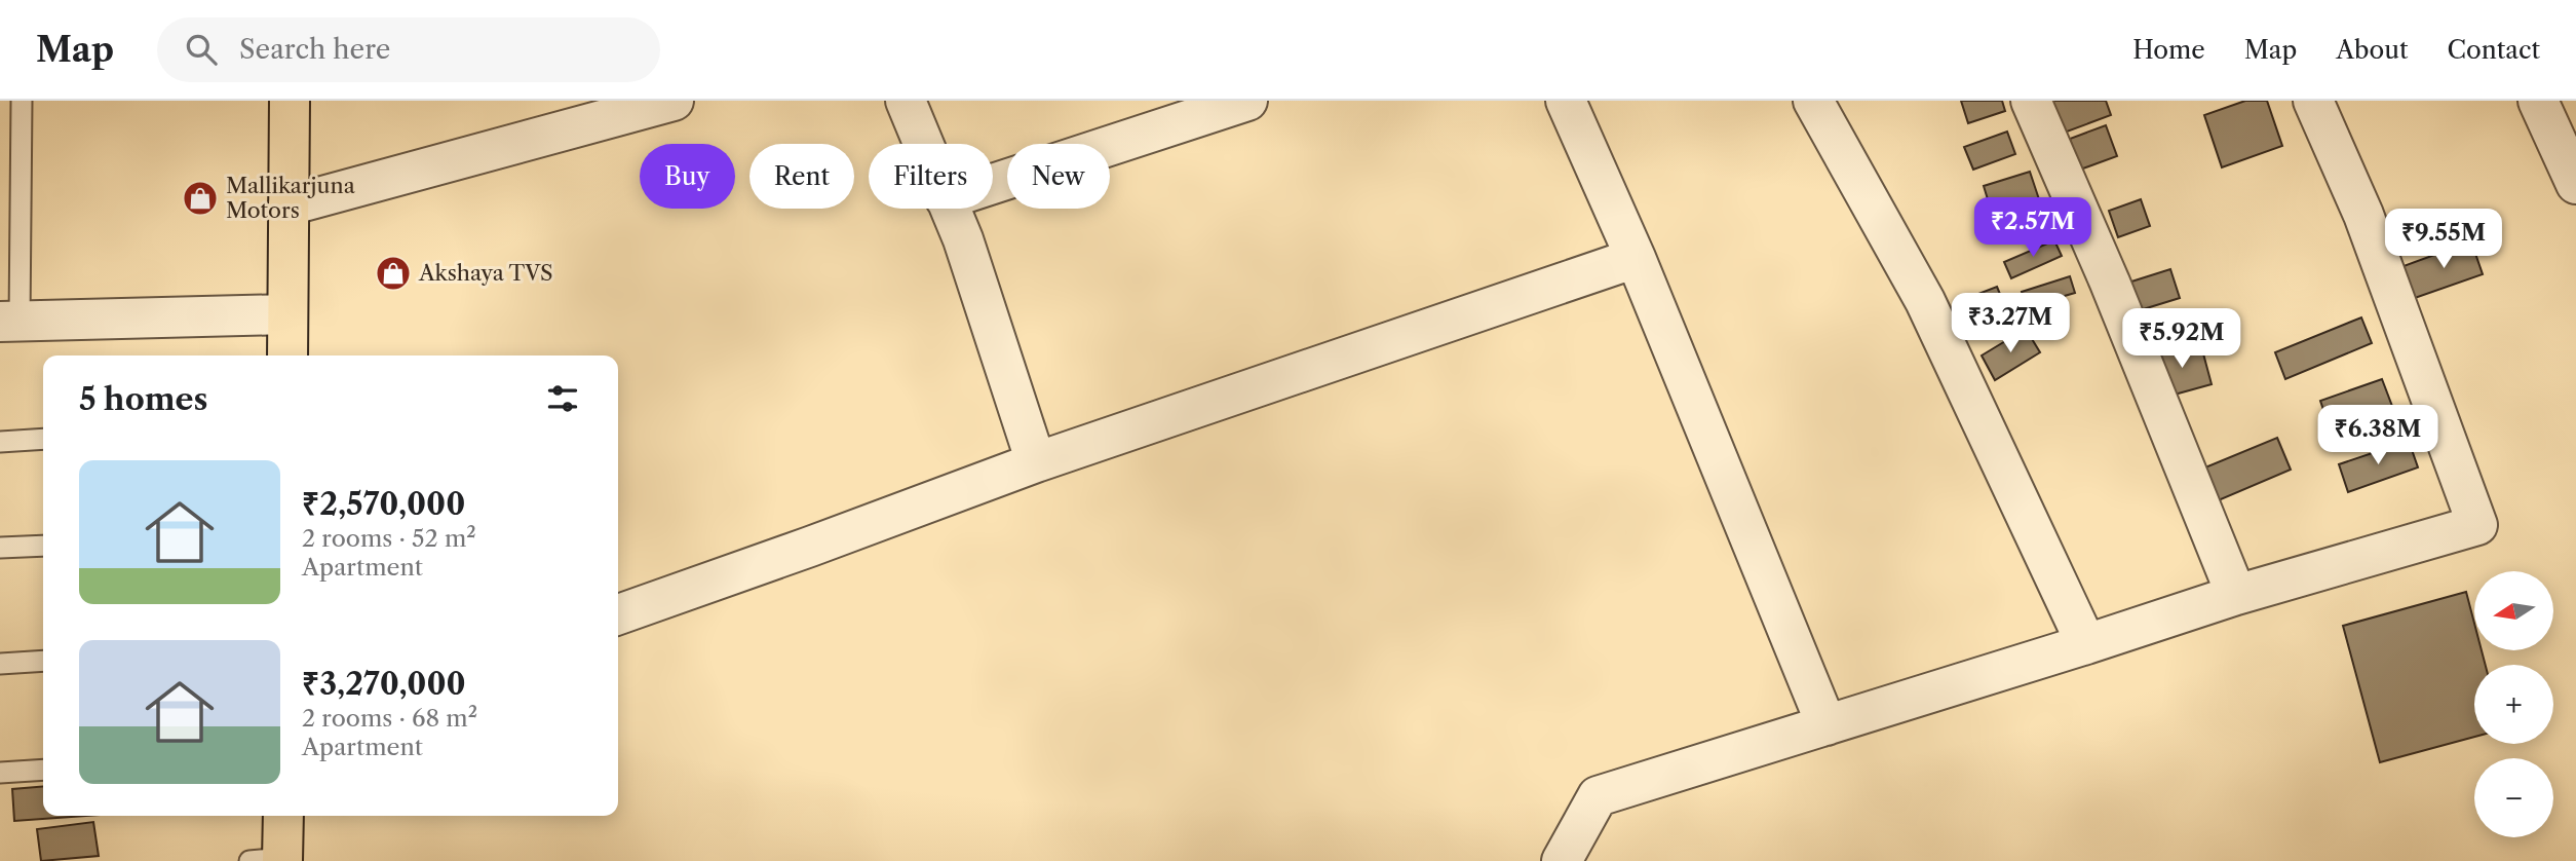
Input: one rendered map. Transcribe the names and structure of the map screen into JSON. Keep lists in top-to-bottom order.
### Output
{
  "places": {
    "shop": ["Mallikarjuna Motors", "Akshaya TVS"]
  },
  "north": "left",
  "page": {
    "header": "Map",
    "search": "Search here",
    "nav": [
      "Home",
      "Map",
      "About",
      "Contact"
    ],
    "chip": [
      "Buy",
      "Rent",
      "Filters",
      "New"
    ],
    "price": [
      "₹2.57M",
      "₹9.55M",
      "₹3.27M",
      "₹5.92M",
      "₹6.38M"
    ],
    "heading": "5 homes",
    "list": [
      {
        "name": "₹2,570,000",
        "note": "2 rooms · 52 m² · Apartment"
      },
      {
        "name": "₹3,270,000",
        "note": "2 rooms · 68 m² · Apartment"
      }
    ],
    "map_buttons": ["+", "−"]
  }
}
